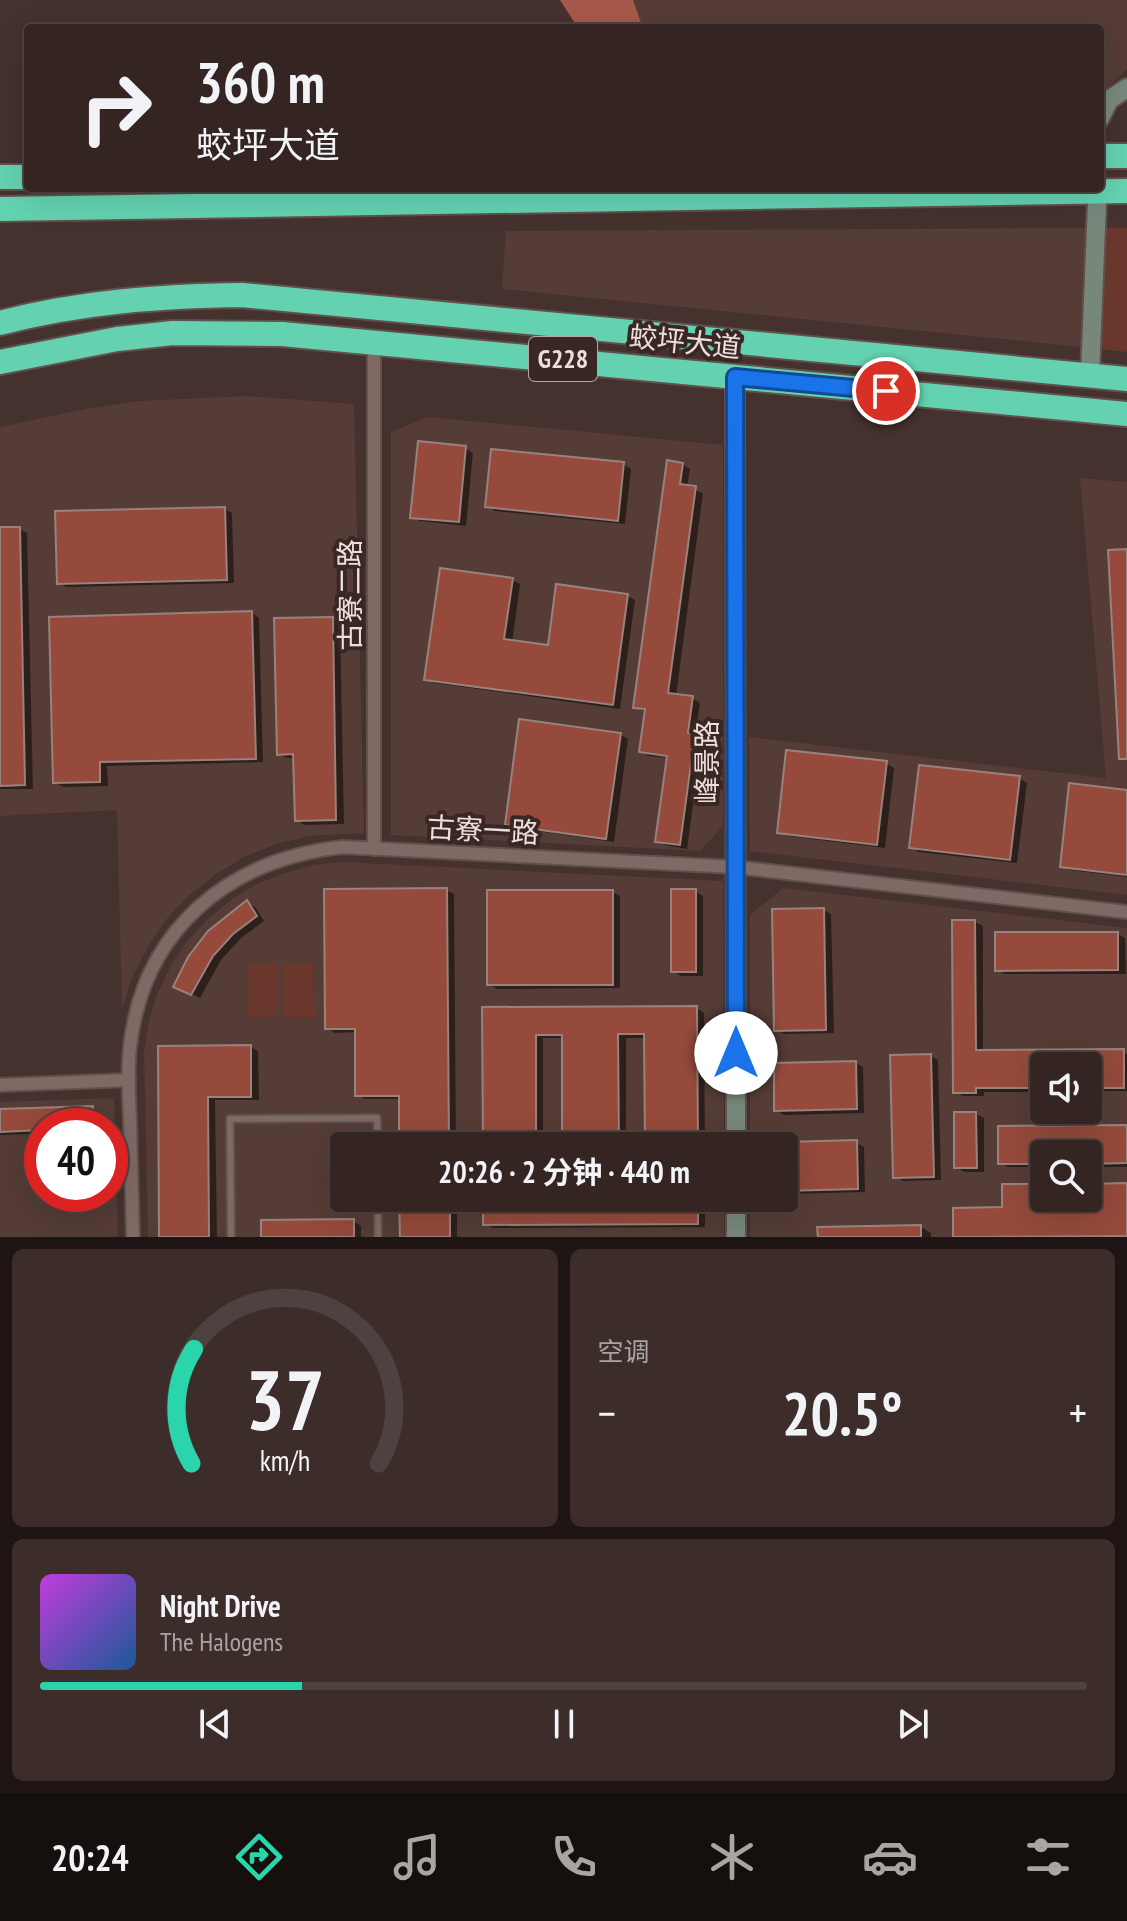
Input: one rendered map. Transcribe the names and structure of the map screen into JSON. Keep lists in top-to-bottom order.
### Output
{
  "streets": {
    "highway": ["蛟坪大道", "G228"],
    "street": ["古寮二路", "峰景路", "古寮一路"]
  },
  "crossings": [
    ["蛟坪大道", "古寮二路"],
    ["蛟坪大道", "峰景路"],
    ["古寮二路", "古寮一路"],
    ["峰景路", "古寮一路"]
  ],
  "page": {
    "turn": ["360 m", "蛟坪大道"],
    "limit": "40",
    "trip": "20:26 · 2 分钟 · 440 m",
    "tile": "空调",
    "heat": ["−", "20.5°", "+"],
    "song": ["Night Drive", "The Halogens"],
    "tabs": "20:24",
    "gauge": ["37", "km/h"]
  }
}
